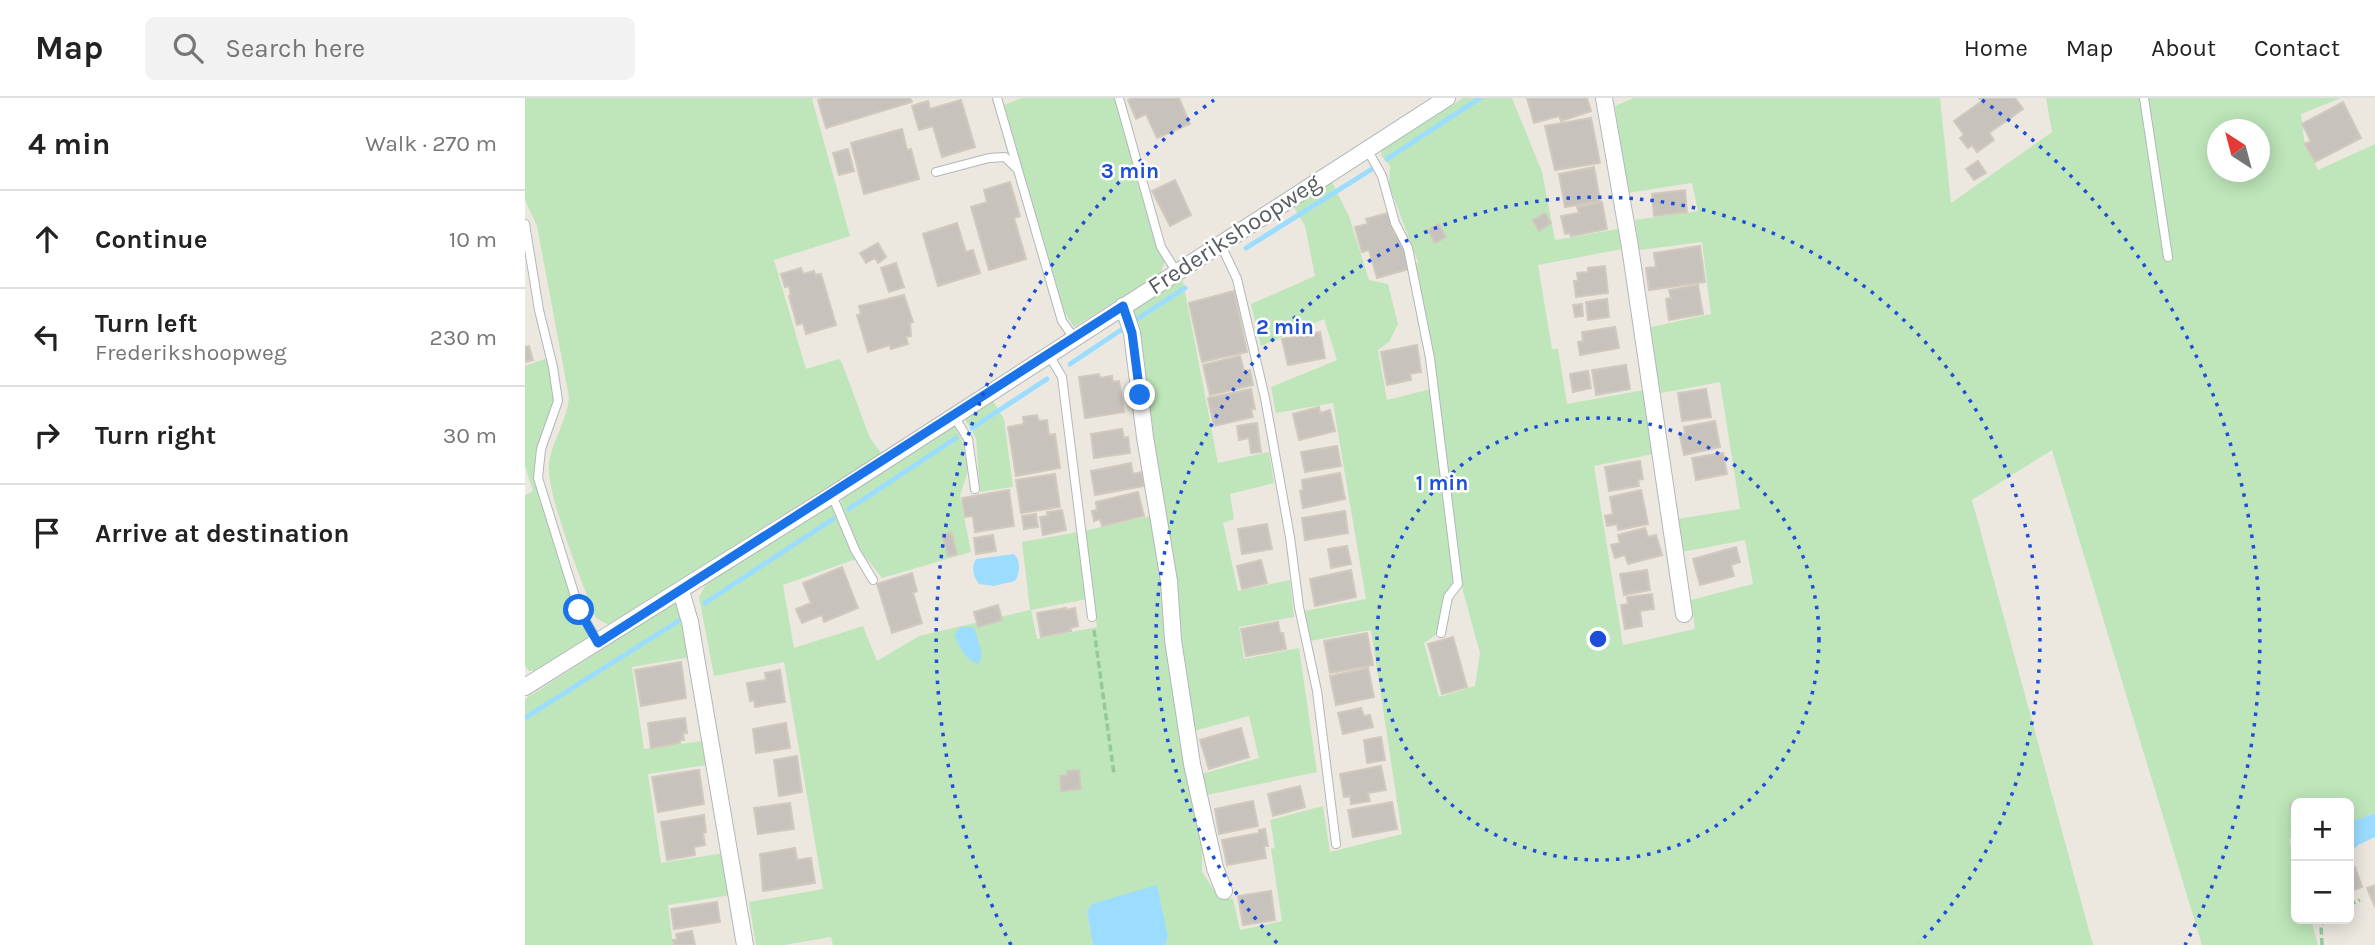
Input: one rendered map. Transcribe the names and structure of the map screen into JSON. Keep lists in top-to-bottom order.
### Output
{
  "streets": {
    "street": ["Frederikshoopweg"]
  },
  "north": "top left",
  "page": {
    "header": "Map",
    "search": "Search here",
    "nav": [
      "Home",
      "Map",
      "About",
      "Contact"
    ],
    "heading": ["4 min", "Walk · 270 m"],
    "list": [
      ["Continue", "10 m"],
      ["Turn left", "Frederikshoopweg", "230 m"],
      ["Turn right", "30 m"],
      "Arrive at destination"
    ],
    "map_buttons": ["+", "−"]
  },
  "rings": ["3 min", "2 min", "1 min"]
}
